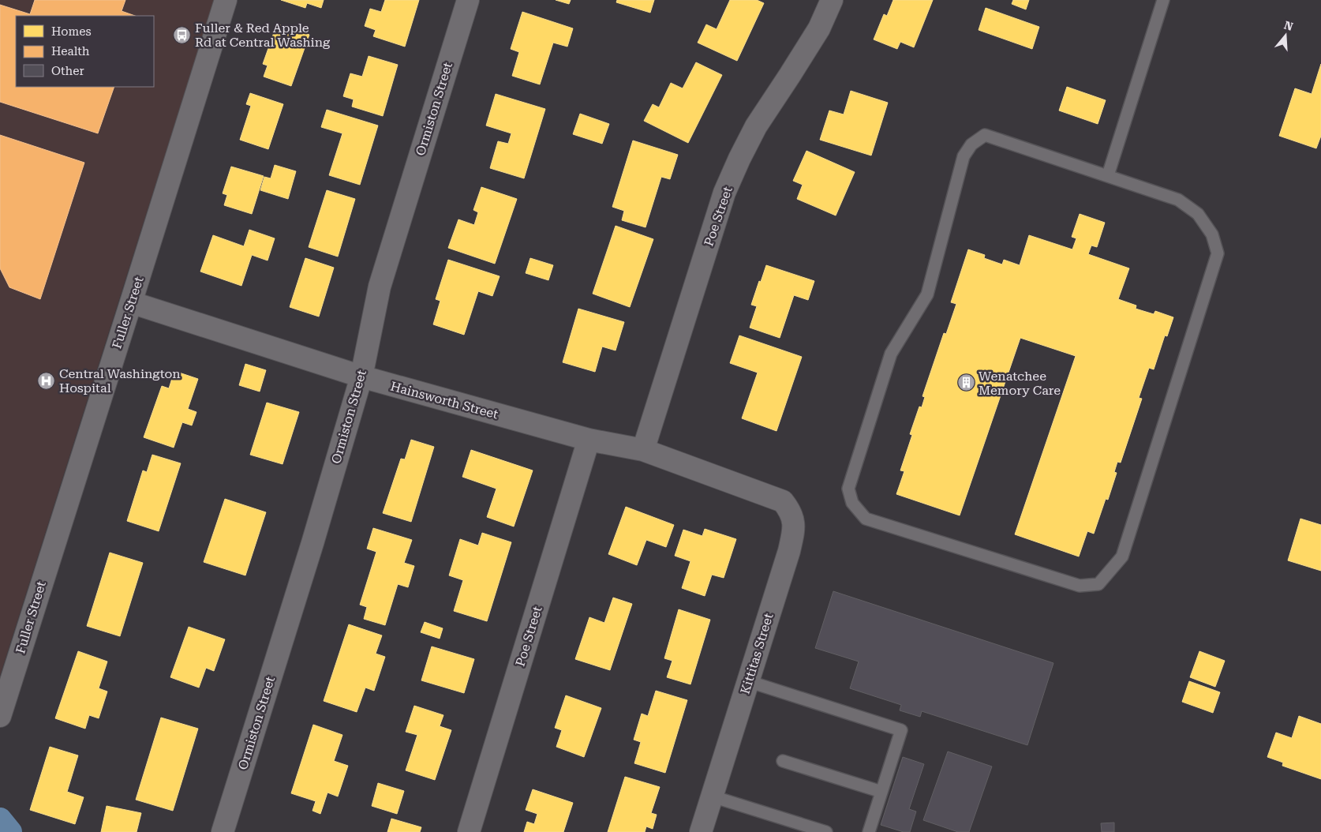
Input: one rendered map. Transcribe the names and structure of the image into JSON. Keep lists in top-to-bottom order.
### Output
{
  "streets": {
    "street": [
      "Ormiston Street",
      "Poe Street",
      "Fuller Street",
      "Hainsworth Street",
      "Kittitas Street"
    ]
  },
  "crossings": [
    ["Ormiston Street", "Hainsworth Street"],
    ["Poe Street", "Hainsworth Street"],
    ["Fuller Street", "Hainsworth Street"],
    ["Hainsworth Street", "Kittitas Street"]
  ],
  "places": {
    "bus stop": ["Fuller & Red Apple Rd at Central Washing"],
    "hospital": ["Central Washington Hospital"],
    "building": ["Wenatchee Memory Care"]
  },
  "legend": ["Homes", "Health", "Other"],
  "north": "top"
}
